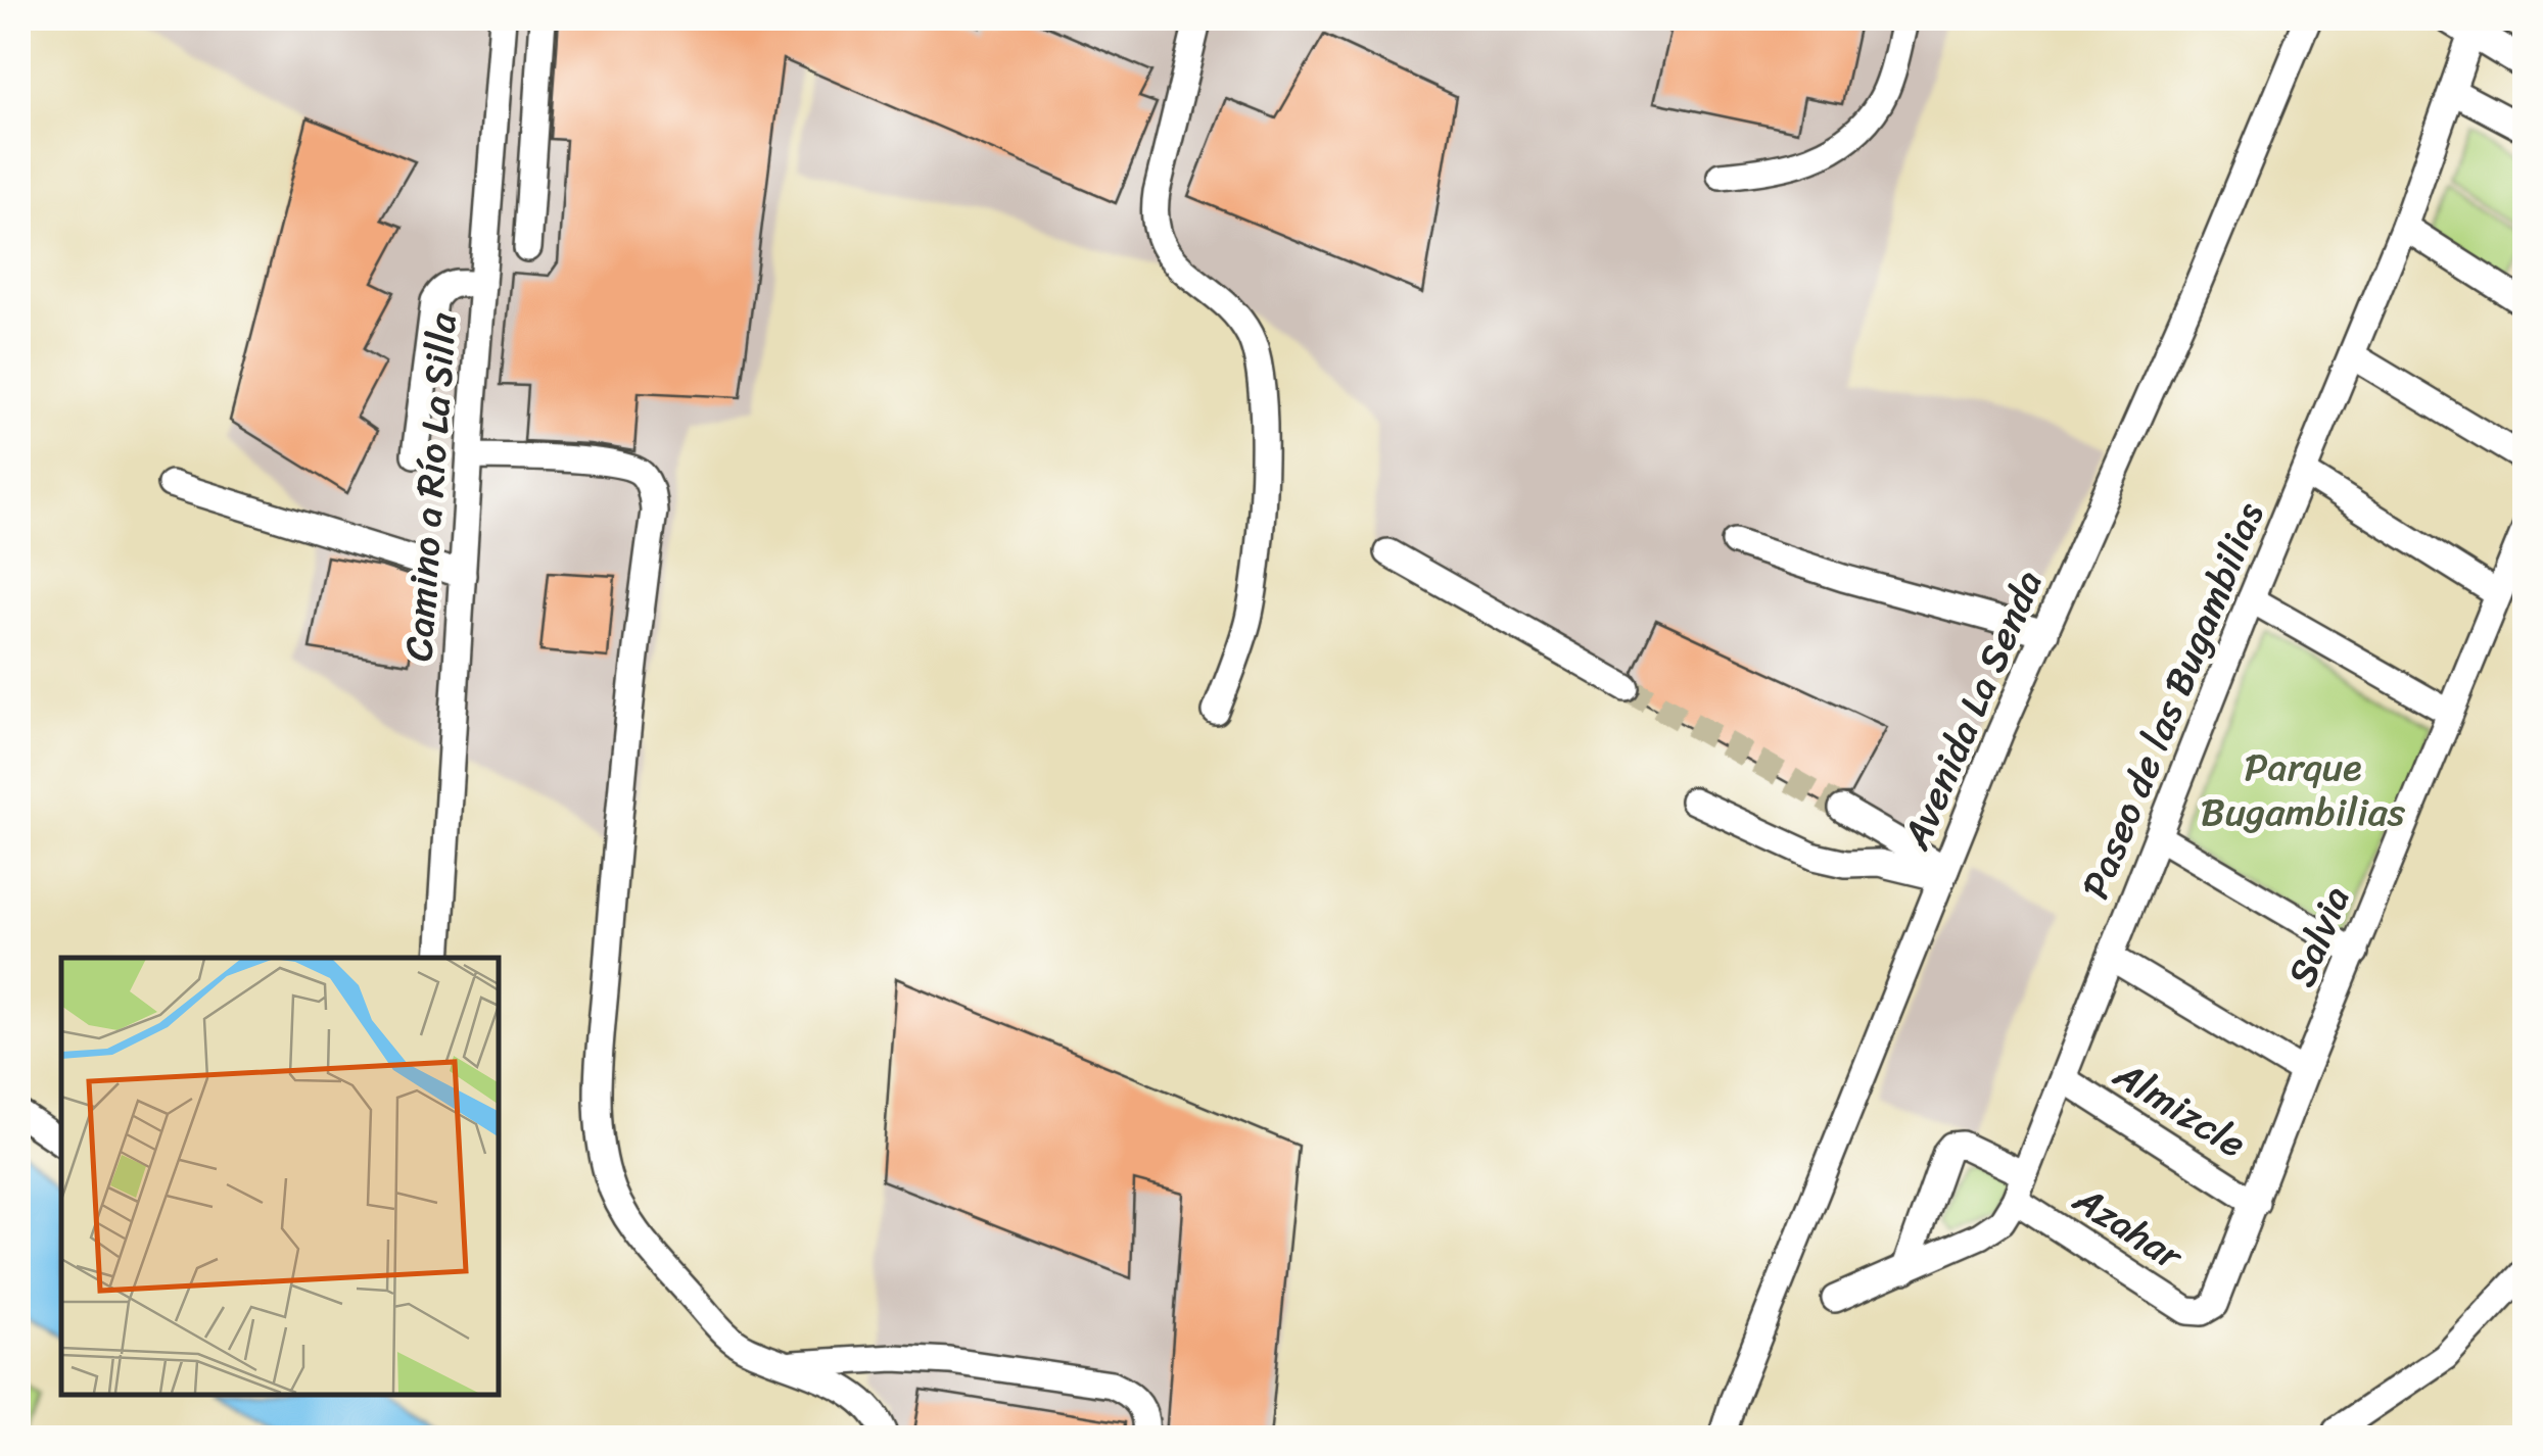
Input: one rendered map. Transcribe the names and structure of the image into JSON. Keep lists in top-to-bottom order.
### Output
{
  "streets": {
    "street": [
      "Camino a Río La Silla",
      "Paseo de las Bugambilias",
      "Avenida La Senda",
      "Salvia",
      "Almizcle",
      "Azahar"
    ]
  },
  "crossings": [
    ["Paseo de las Bugambilias", "Almizcle"],
    ["Paseo de las Bugambilias", "Azahar"],
    ["Salvia", "Almizcle"],
    ["Salvia", "Azahar"]
  ],
  "parks": ["Parque Bugambilias"]
}
